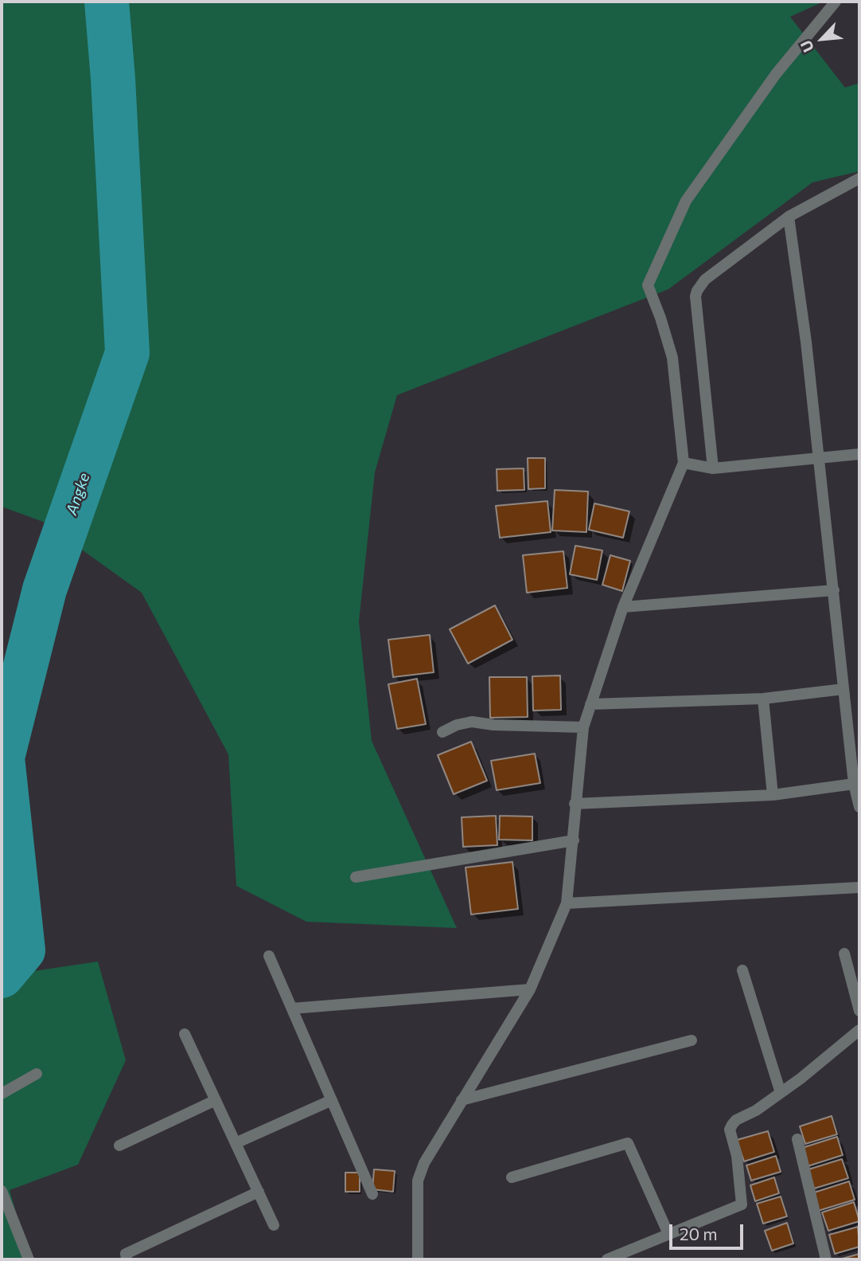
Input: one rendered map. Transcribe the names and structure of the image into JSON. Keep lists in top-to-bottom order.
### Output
{
  "water": ["Angke"],
  "scale_bar": "20 m",
  "north": "bottom left"
}
